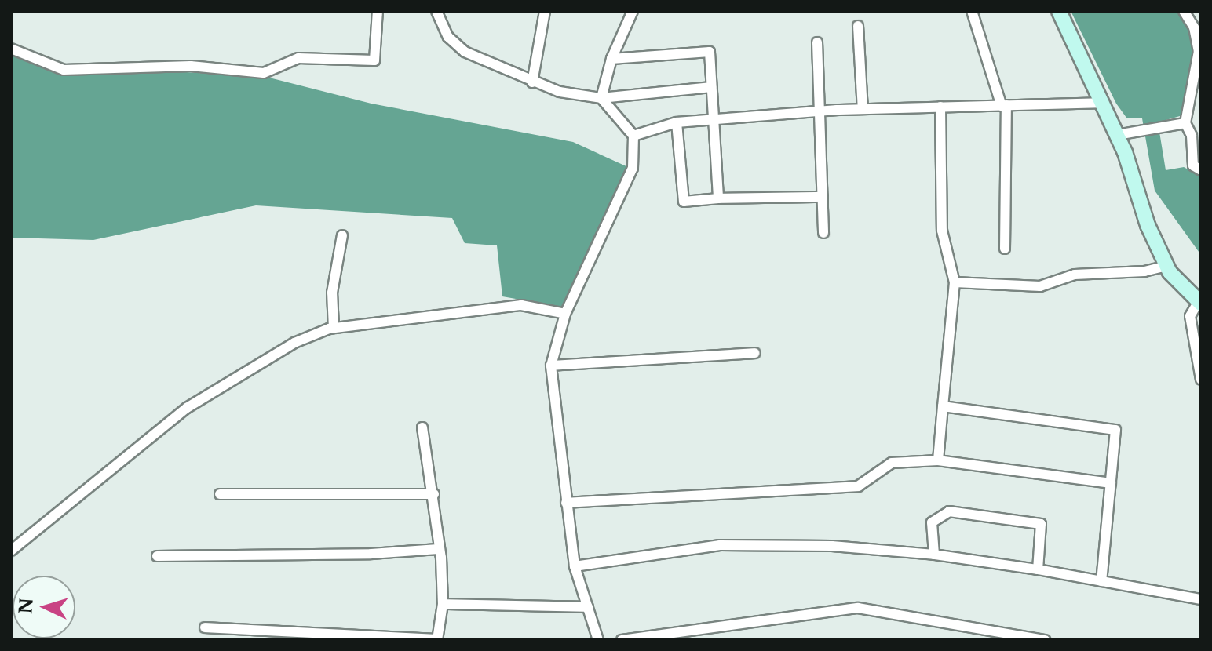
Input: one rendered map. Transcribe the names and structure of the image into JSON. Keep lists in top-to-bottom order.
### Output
{
  "north": "left"
}
